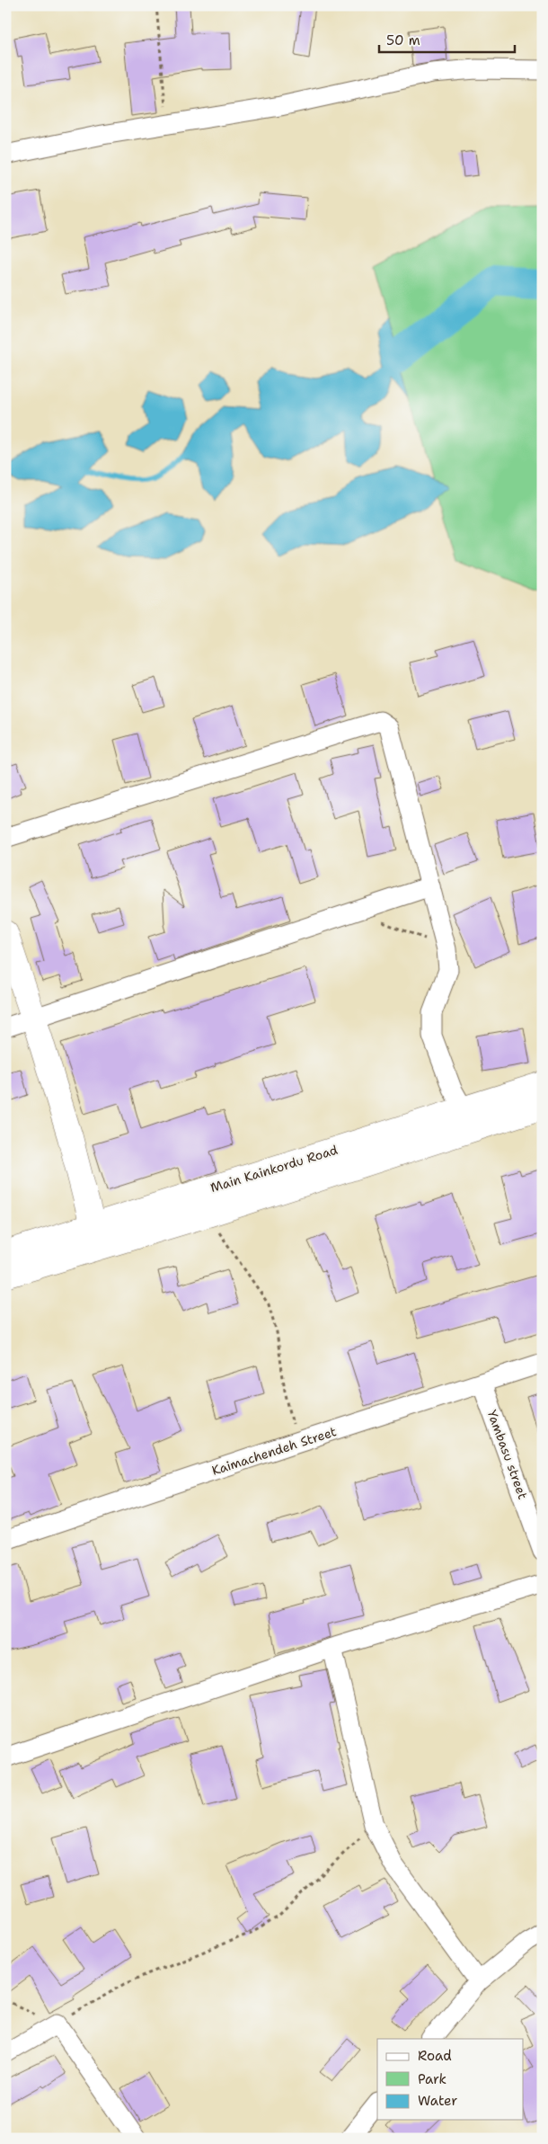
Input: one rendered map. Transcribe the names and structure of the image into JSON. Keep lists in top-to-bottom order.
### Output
{
  "streets": {
    "main road": ["Main Kainkordu Road"],
    "street": ["Kaimachendeh Street", "Yambasu street"]
  },
  "crossings": [
    ["Kaimachendeh Street", "Yambasu street"]
  ],
  "legend": ["Road", "Park", "Water"],
  "scale_bar": "50 m"
}
